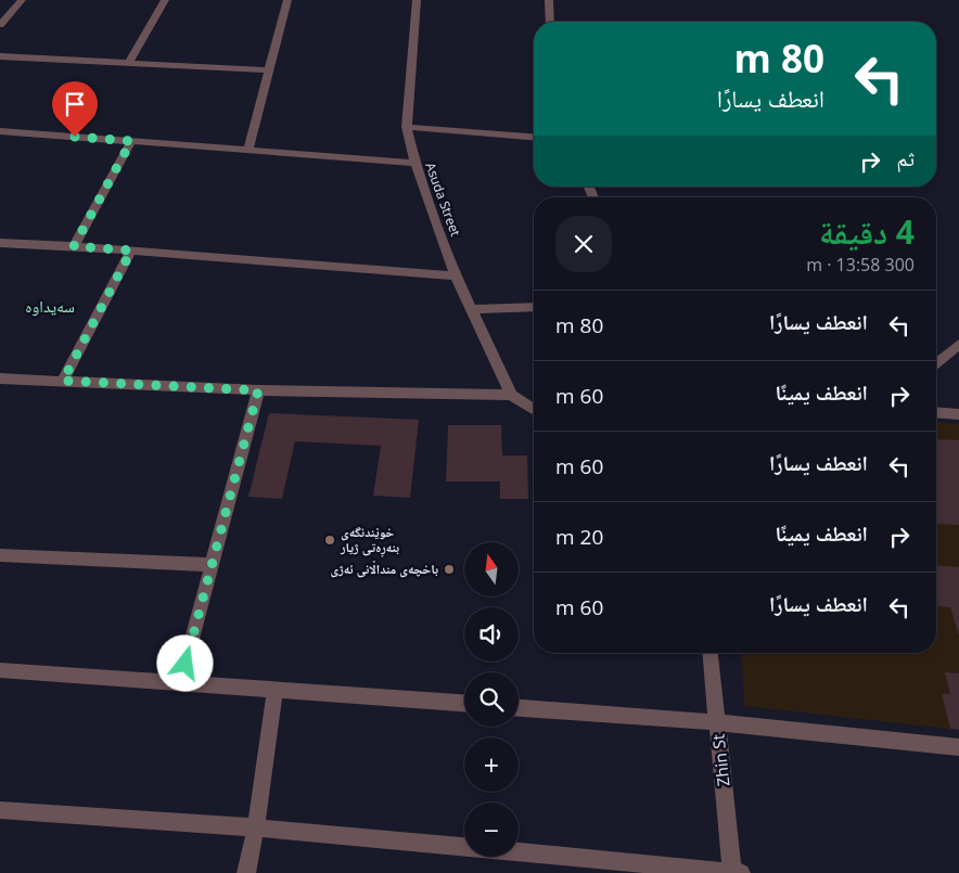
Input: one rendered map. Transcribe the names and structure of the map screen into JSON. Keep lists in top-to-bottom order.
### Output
{
  "streets": {
    "street": ["Asuda Street", "Zhin St"]
  },
  "districts": ["سەیداوە"],
  "places": ["خوێندنگەی بنەڕەتی ژیار", "باخچەی منداڵانی ئەژی"],
  "north": "top",
  "page": {
    "turn": ["80 m", "انعطف يسارًا"],
    "then": "ثم",
    "heading": ["4 دقيقة", "300 m · 13:58"],
    "list": [
      {
        "name": "انعطف يسارًا",
        "value": "80 m"
      },
      {
        "name": "انعطف يمينًا",
        "value": "60 m"
      },
      {
        "name": "انعطف يسارًا",
        "value": "60 m"
      },
      {
        "name": "انعطف يمينًا",
        "value": "20 m"
      },
      {
        "name": "انعطف يسارًا",
        "value": "60 m"
      }
    ],
    "map_buttons": ["+", "−"]
  }
}
